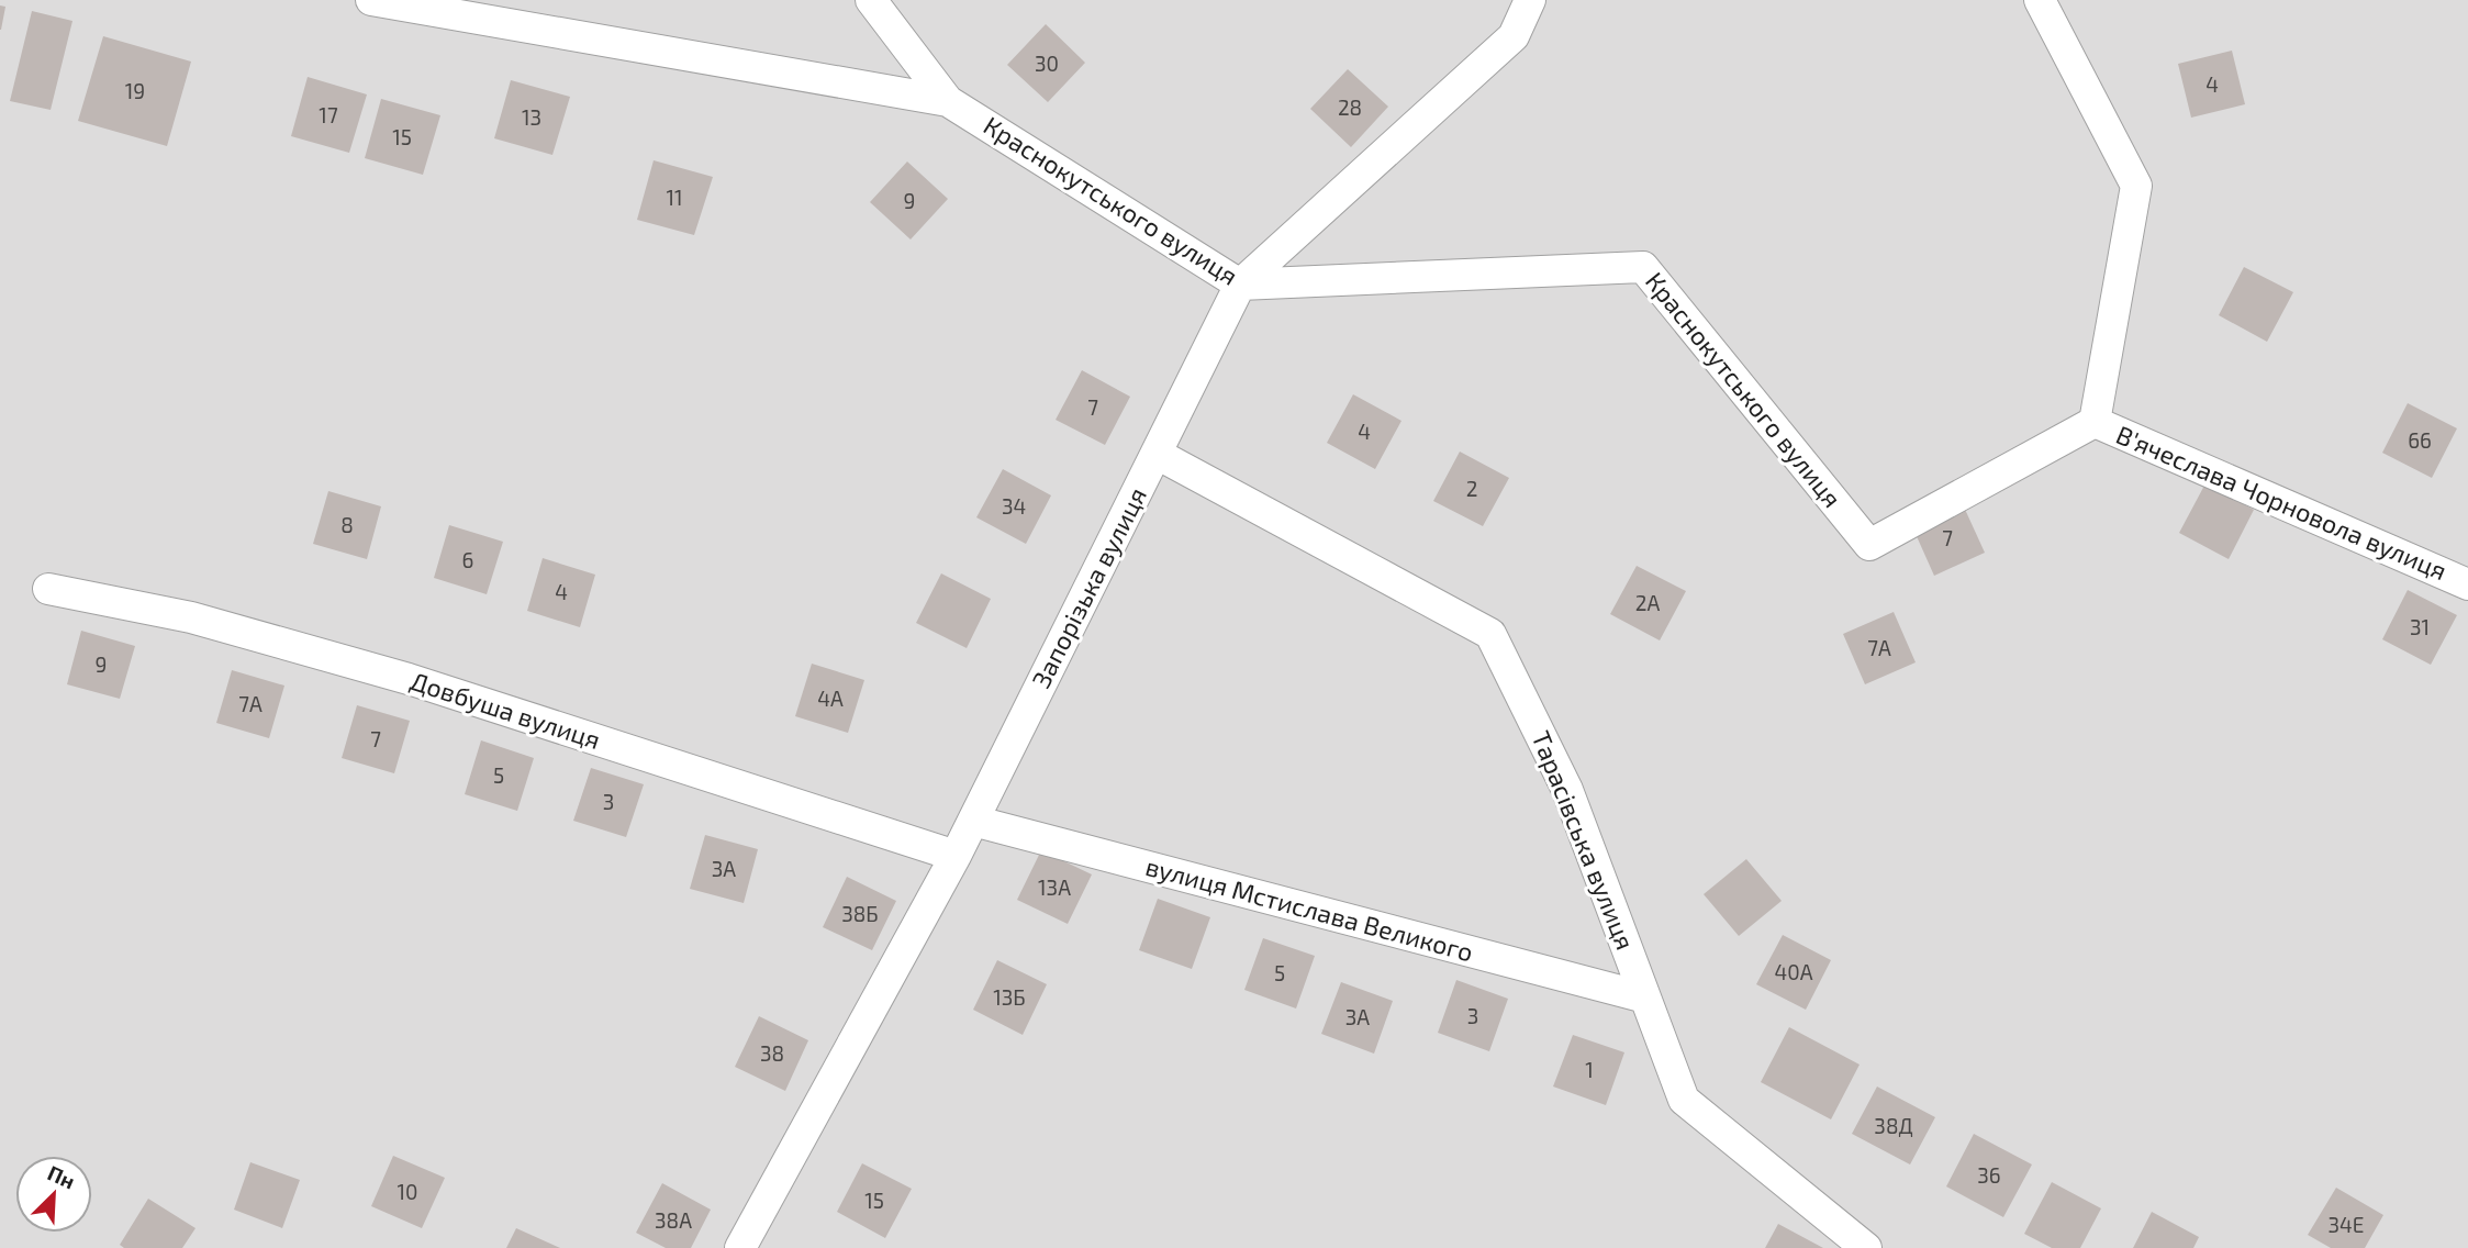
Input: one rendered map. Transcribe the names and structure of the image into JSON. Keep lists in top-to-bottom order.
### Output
{
  "streets": {
    "street": [
      "Краснокутського вулиця",
      "В'ячеслава Чорновола вулиця",
      "Запорізька вулиця",
      "Довбуша вулиця",
      "Тарасівська вулиця",
      "вулиця Мстислава Великого"
    ]
  },
  "crossings": [
    ["Краснокутського вулиця", "В'ячеслава Чорновола вулиця"],
    ["Краснокутського вулиця", "Запорізька вулиця"],
    ["Запорізька вулиця", "Довбуша вулиця"],
    ["Запорізька вулиця", "Тарасівська вулиця"],
    ["Запорізька вулиця", "вулиця Мстислава Великого"],
    ["Тарасівська вулиця", "вулиця Мстислава Великого"]
  ],
  "house_numbers": [
    "30",
    "4",
    "19",
    "28",
    "17",
    "13",
    "15",
    "11",
    "9",
    "7",
    "4",
    "66",
    "2",
    "34",
    "8",
    "7",
    "6",
    "4",
    "2А",
    "31",
    "7А",
    "9",
    "4А",
    "7А",
    "7",
    "5",
    "3",
    "3А",
    "13А",
    "38Б",
    "40А",
    "5",
    "13Б",
    "3",
    "3А",
    "38",
    "1",
    "38Д",
    "36",
    "10",
    "15",
    "38А",
    "34Е"
  ],
  "north": "top right"
}
